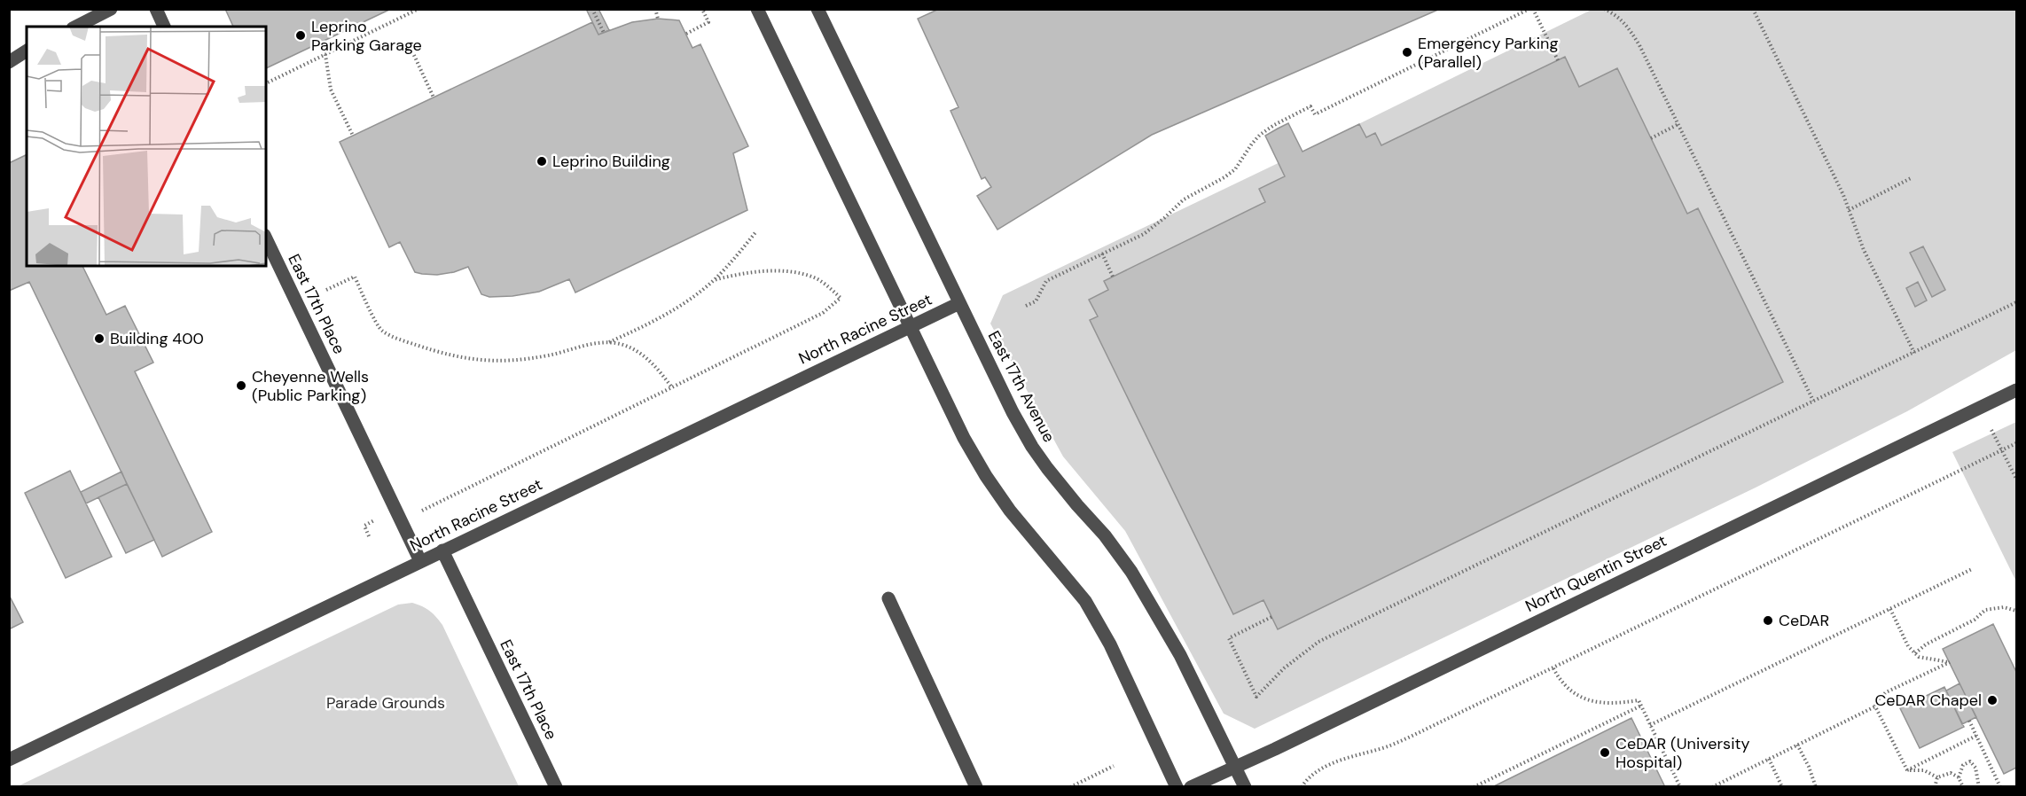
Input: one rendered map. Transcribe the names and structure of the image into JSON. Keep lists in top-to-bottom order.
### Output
{
  "streets": {
    "street": [
      "East 17th Place",
      "North Racine Street",
      "East 17th Avenue",
      "North Quentin Street"
    ]
  },
  "crossings": [
    ["East 17th Place", "North Racine Street"],
    ["North Racine Street", "East 17th Avenue"],
    ["East 17th Avenue", "North Quentin Street"]
  ],
  "parks": ["Parade Grounds"],
  "places": [
    "Leprino Parking Garage",
    "Emergency Parking (Parallel)",
    "Leprino Building",
    "Building 400",
    "Cheyenne Wells (Public Parking)",
    "CeDAR",
    "CeDAR Chapel",
    "CeDAR (University Hospital)"
  ]
}
